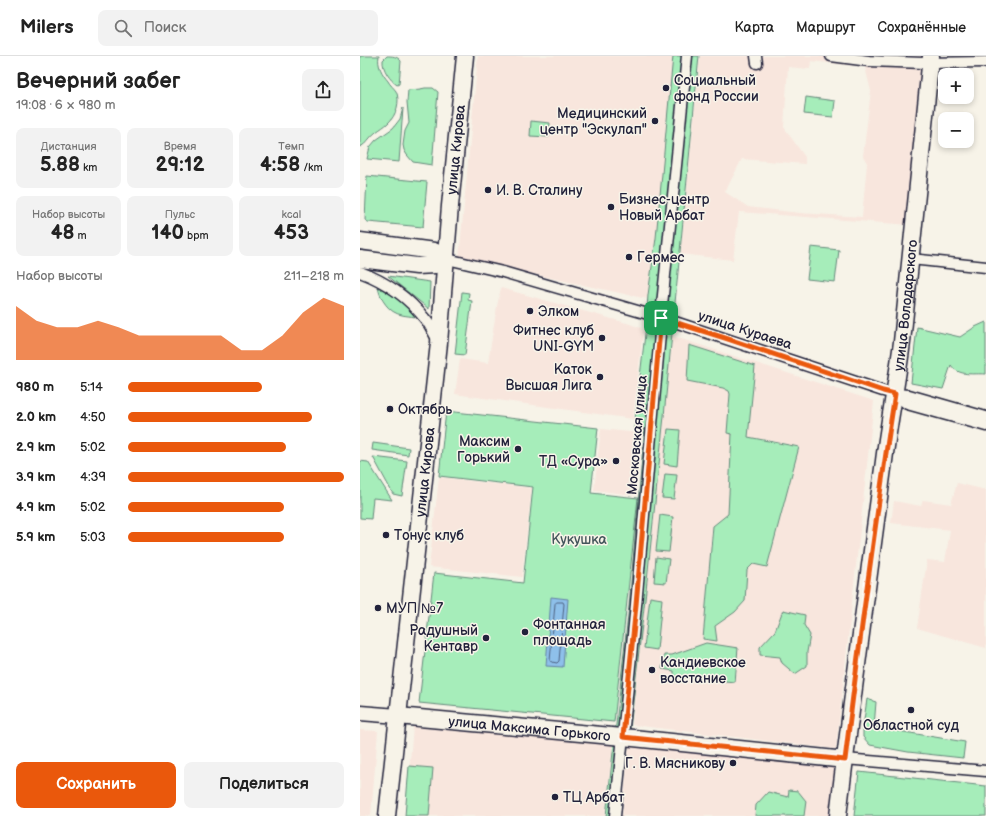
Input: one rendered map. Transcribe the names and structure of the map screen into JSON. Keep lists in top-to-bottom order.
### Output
{
  "streets": {
    "main road": ["улица Кирова", "улица Володарского", "улица Максима Горького"],
    "street": ["улица Кураева", "Московская улица"]
  },
  "crossings": [
    ["улица Кирова", "улица Кураева"],
    ["улица Кирова", "улица Максима Горького"],
    ["улица Володарского", "улица Кураева"],
    ["улица Володарского", "улица Максима Горького"],
    ["улица Кураева", "Московская улица"],
    ["Московская улица", "улица Максима Горького"]
  ],
  "parks": ["Кукушка"],
  "places": [
    "Социальный фонд России",
    "Медицинский центр \"Эскулап\"",
    "И. В. Сталину",
    "Бизнес-центр Новый Арбат",
    "Гермес",
    "Элком",
    "Фитнес клуб UNI-GYM",
    "Каток Высшая Лига",
    "Октябрь",
    "Максим Горький",
    "ТД «Сура»",
    "Тонус клуб",
    "МУП №7",
    "Фонтанная площадь",
    "Радушный Кентавр",
    "Кандиевское восстание",
    "Областной суд",
    "Г. В. Мясникову",
    "ТЦ Арбат"
  ],
  "page": {
    "header": "Milers",
    "search": "Поиск",
    "nav": ["Карта", "Маршрут", "Сохранённые"],
    "heading": ["Вечерний забег", "19:08 · 6 × 980 m"],
    "map_buttons": ["+", "−"],
    "stats": [
      ["Дистанция", "5.88 km"],
      ["Время", "29:12"],
      ["Темп", "4:58 /km"],
      ["Набор высоты", "48 m"],
      ["Пульс", "140 bpm"],
      ["kcal", "453"]
    ],
    "chart": ["Набор высоты", "211–218 m"],
    "list": [
      {
        "name": "980 m",
        "note": "5:14"
      },
      {
        "name": "2.0 km",
        "note": "4:50"
      },
      {
        "name": "2.9 km",
        "note": "5:02"
      },
      {
        "name": "3.9 km",
        "note": "4:39"
      },
      {
        "name": "4.9 km",
        "note": "5:02"
      },
      {
        "name": "5.9 km",
        "note": "5:03"
      }
    ],
    "buttons": ["Сохранить", "Поделиться"]
  }
}
